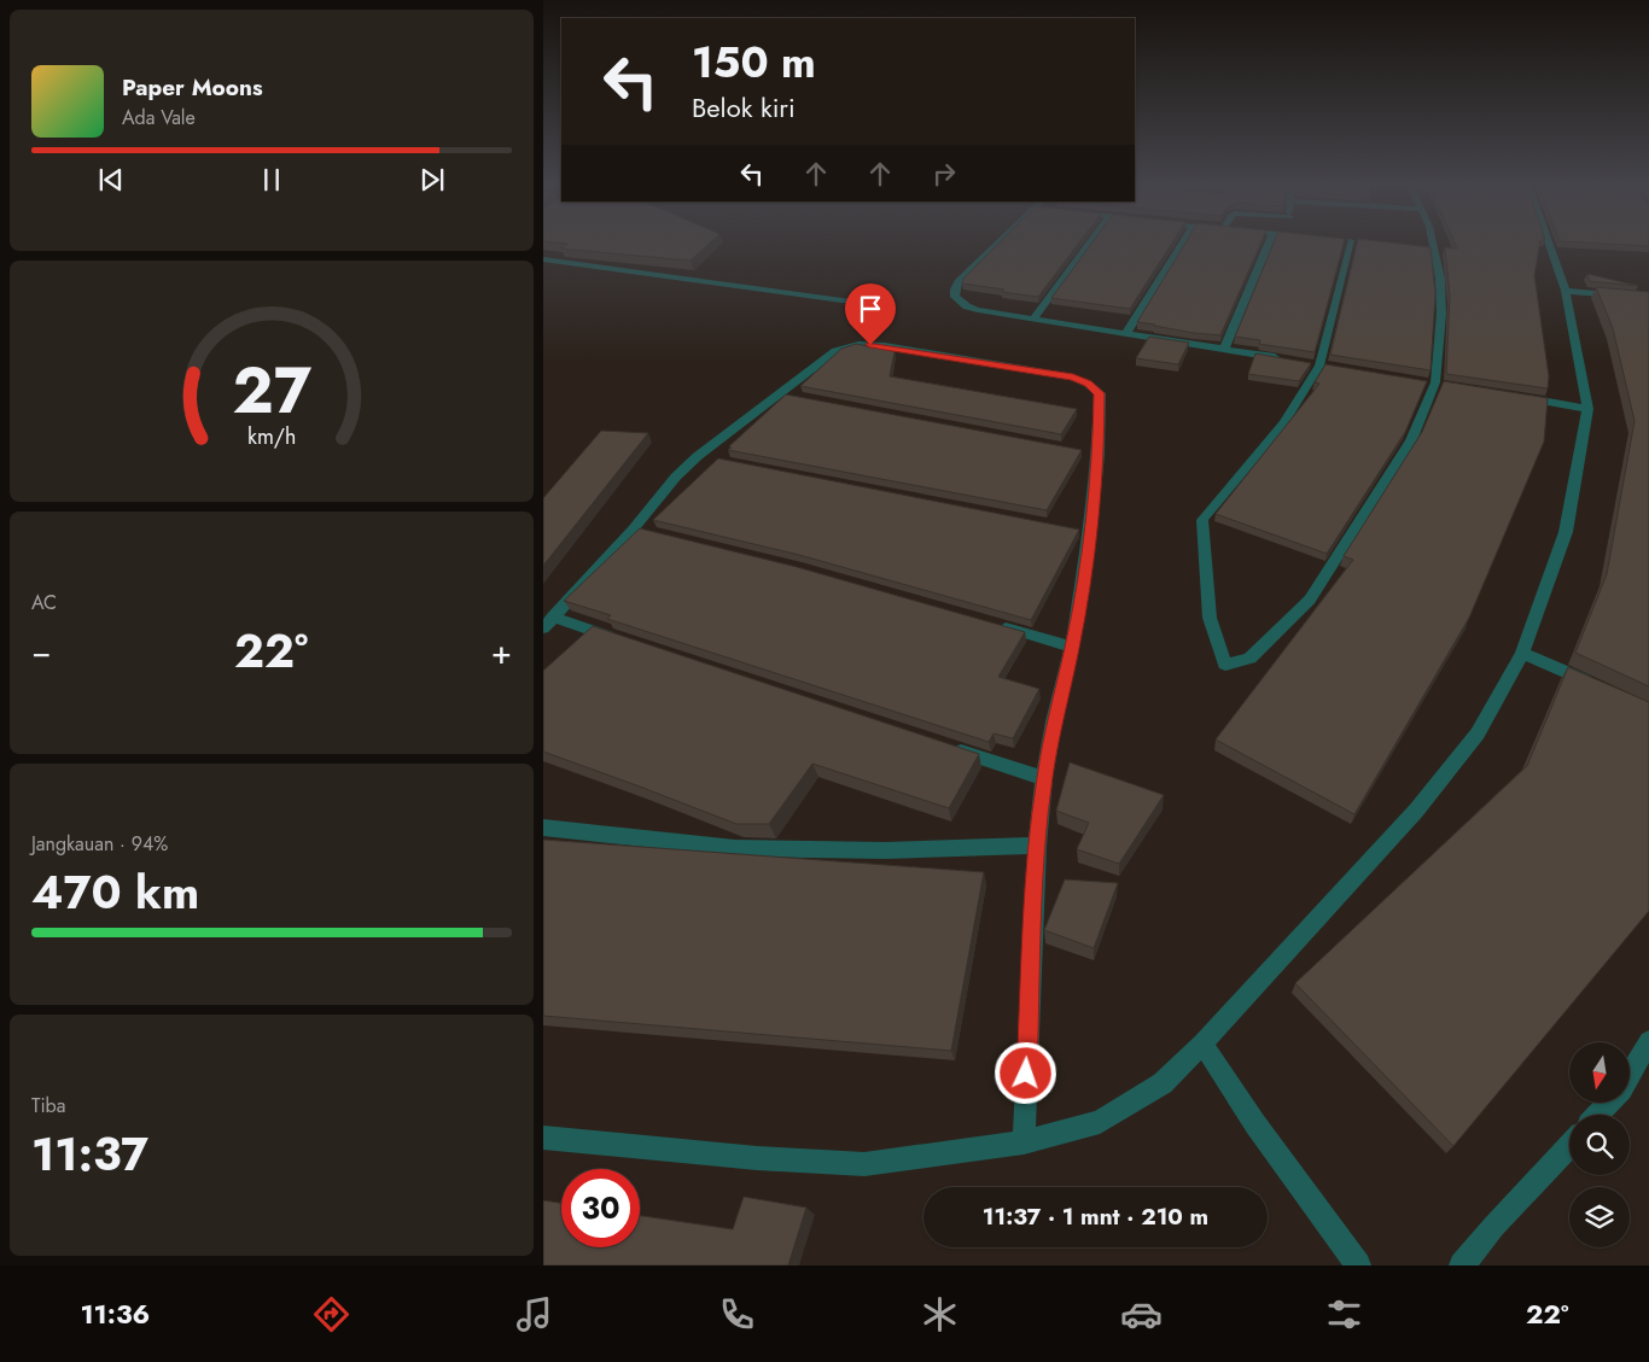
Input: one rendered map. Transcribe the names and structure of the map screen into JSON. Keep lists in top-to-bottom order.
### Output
{
  "north": "bottom",
  "page": {
    "turn": ["150 m", "Belok kiri"],
    "song": ["Paper Moons", "Ada Vale"],
    "tile": [
      "AC",
      ["Jangkauan · 94%", "470 km"],
      ["Tiba", "11:37"]
    ],
    "heat": ["−", "22°", "+"],
    "limit": "30",
    "trip": "11:37 · 1 mnt · 210 m",
    "tabs": ["11:36", "22°"],
    "gauge": ["27", "km/h"]
  }
}
